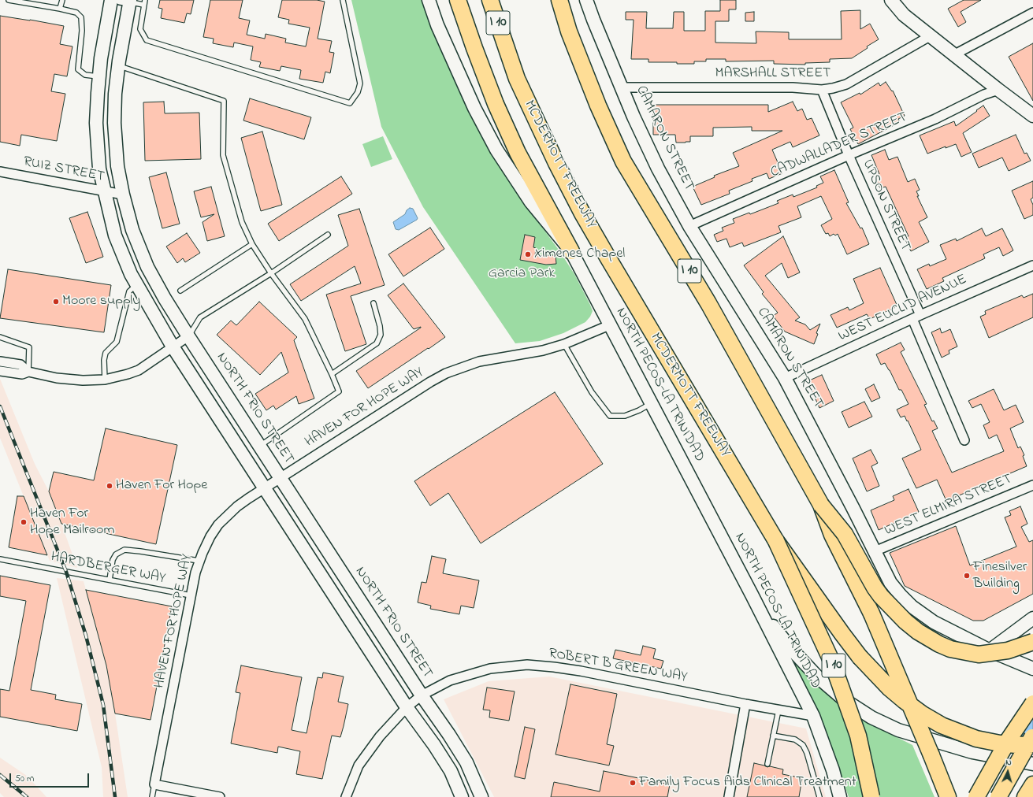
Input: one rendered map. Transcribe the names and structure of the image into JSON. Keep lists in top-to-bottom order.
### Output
{
  "streets": {
    "highway": ["I 10", "MCDERMOTT FREEWAY"],
    "main road": ["CAMARON STREET", "NORTH PECOS-LA TRINIDAD", "NORTH FRIO STREET"],
    "street": [
      "MARSHALL STREET",
      "CADWALLADER STREET",
      "RUIZ STREET",
      "UPSON STREET",
      "WEST EUCLID AVENUE",
      "HAVEN FOR HOPE WAY",
      "WEST ELMIRA STREET",
      "ROBERT B GREEN WAY"
    ],
    "lane": ["HARDBERGER WAY"]
  },
  "crossings": [
    ["MARSHALL STREET", "CAMARON STREET"],
    ["MARSHALL STREET", "UPSON STREET"],
    ["CAMARON STREET", "CADWALLADER STREET"],
    ["CAMARON STREET", "WEST EUCLID AVENUE"],
    ["CAMARON STREET", "WEST ELMIRA STREET"],
    ["CADWALLADER STREET", "UPSON STREET"],
    ["RUIZ STREET", "NORTH FRIO STREET"],
    ["UPSON STREET", "WEST EUCLID AVENUE"],
    ["NORTH PECOS-LA TRINIDAD", "HAVEN FOR HOPE WAY"],
    ["NORTH PECOS-LA TRINIDAD", "ROBERT B GREEN WAY"],
    ["HAVEN FOR HOPE WAY", "NORTH FRIO STREET"],
    ["HAVEN FOR HOPE WAY", "HARDBERGER WAY"],
    ["NORTH FRIO STREET", "ROBERT B GREEN WAY"]
  ],
  "parks": ["Garcia Park"],
  "places": [
    "Ximenes Chapel",
    "Moore supply",
    "Haven For Hope",
    "Haven For Hope Mailroom",
    "Finesilver Building",
    "Family Focus Aids Clinical Treatment"
  ],
  "scale_bar": "50 m",
  "north": "top"
}
